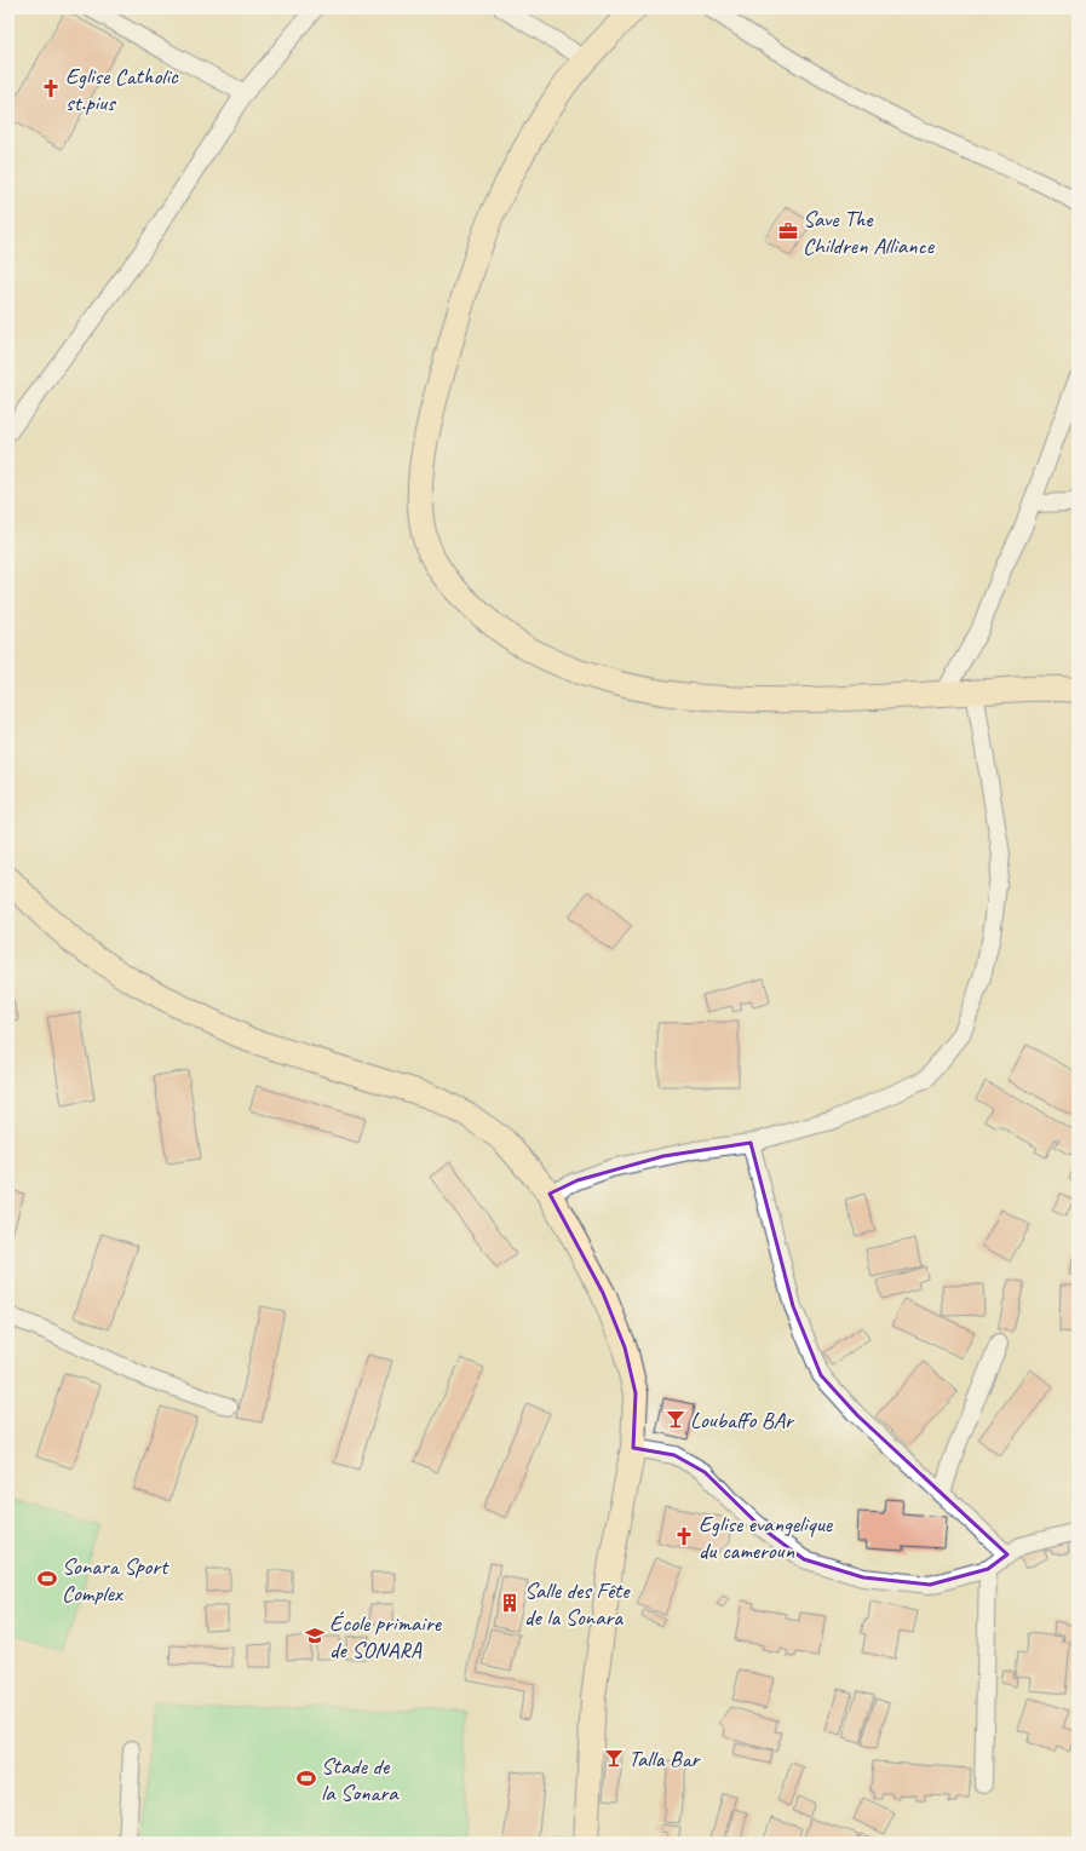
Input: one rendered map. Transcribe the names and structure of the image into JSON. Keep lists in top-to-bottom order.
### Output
{
  "places": {
    "church": ["Eglise Catholic st.pius", "Eglise evangelique du cameroun"],
    "office": ["Save The Children Alliance"],
    "bar": ["Loubaffo BAr", "Talla Bar"],
    "sports": ["Sonara Sport Complex", "Stade de la Sonara"],
    "building": ["Salle des Fête de la Sonara"],
    "school or university": ["École primaire de SONARA"]
  }
}
